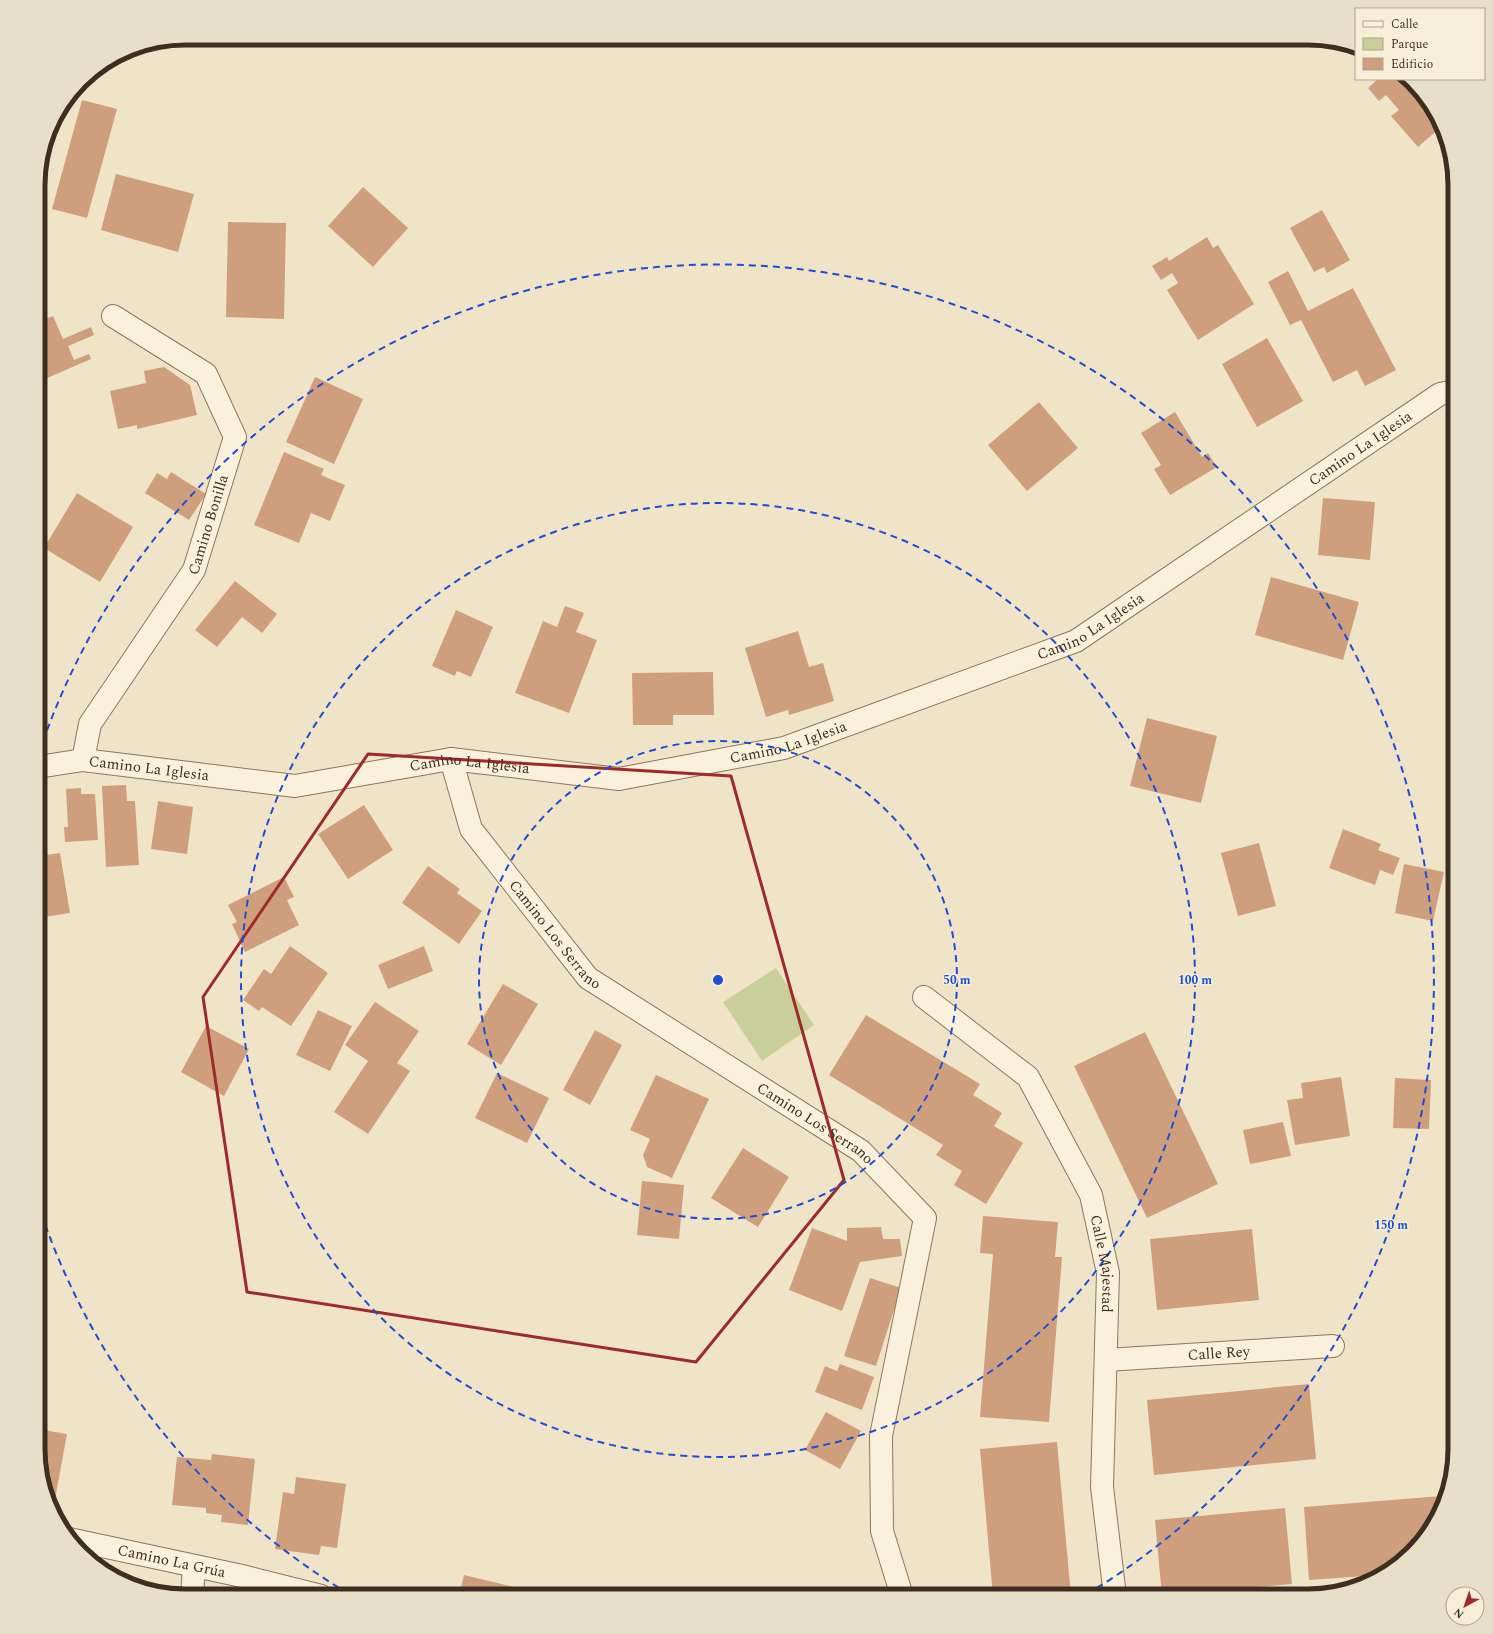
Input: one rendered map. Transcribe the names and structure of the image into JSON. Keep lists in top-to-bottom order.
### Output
{
  "streets": {
    "street": [
      "Camino La Iglesia",
      "Camino Bonilla",
      "Camino Los Serrano",
      "Calle Majestad",
      "Calle Rey",
      "Camino La Grúa"
    ]
  },
  "crossings": [
    ["Camino La Iglesia", "Camino Bonilla"],
    ["Camino La Iglesia", "Camino Los Serrano"],
    ["Calle Majestad", "Calle Rey"]
  ],
  "legend": ["Calle", "Parque", "Edificio"],
  "north": "bottom left",
  "rings": ["50 m", "100 m", "150 m"]
}
